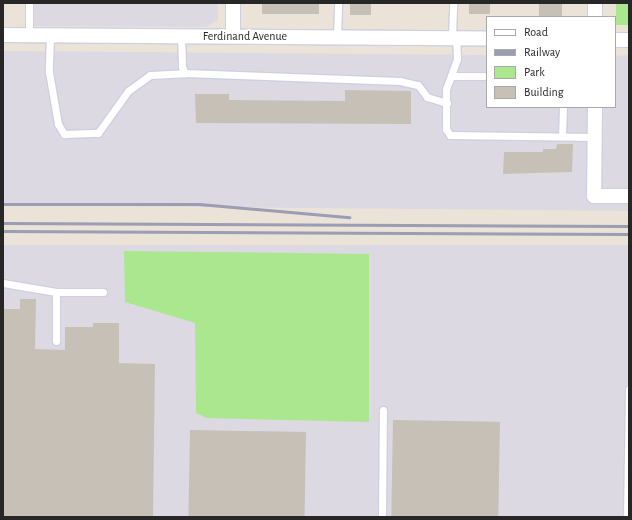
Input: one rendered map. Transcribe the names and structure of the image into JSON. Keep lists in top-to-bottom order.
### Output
{
  "streets": {
    "street": ["Ferdinand Avenue"]
  },
  "legend": [
    "Road",
    "Railway",
    "Park",
    "Building"
  ]
}
